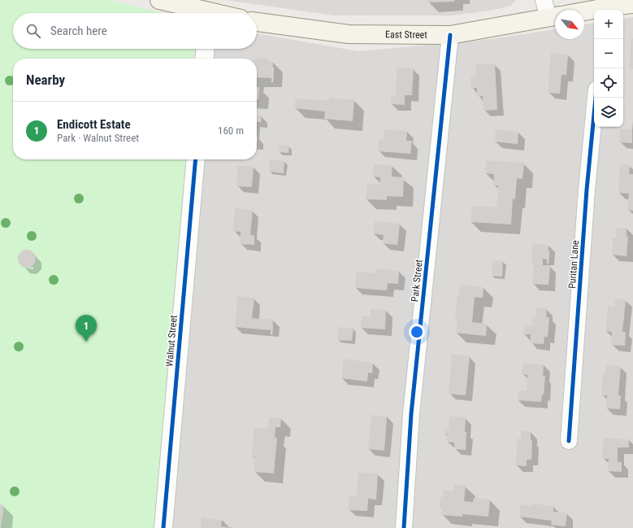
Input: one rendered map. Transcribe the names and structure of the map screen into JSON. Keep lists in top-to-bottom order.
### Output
{
  "streets": {
    "main road": ["East Street"],
    "street": ["Puritan Lane", "Park Street", "Walnut Street"]
  },
  "crossings": [
    ["East Street", "Park Street"]
  ],
  "north": "bottom right",
  "page": {
    "map_buttons": ["+", "−"],
    "search": "Search here",
    "heading": "Nearby",
    "list": [
      {
        "mark": "1",
        "name": "Endicott Estate",
        "note": "Park · Walnut Street",
        "value": "160 m"
      }
    ],
    "pins": "1"
  }
}
